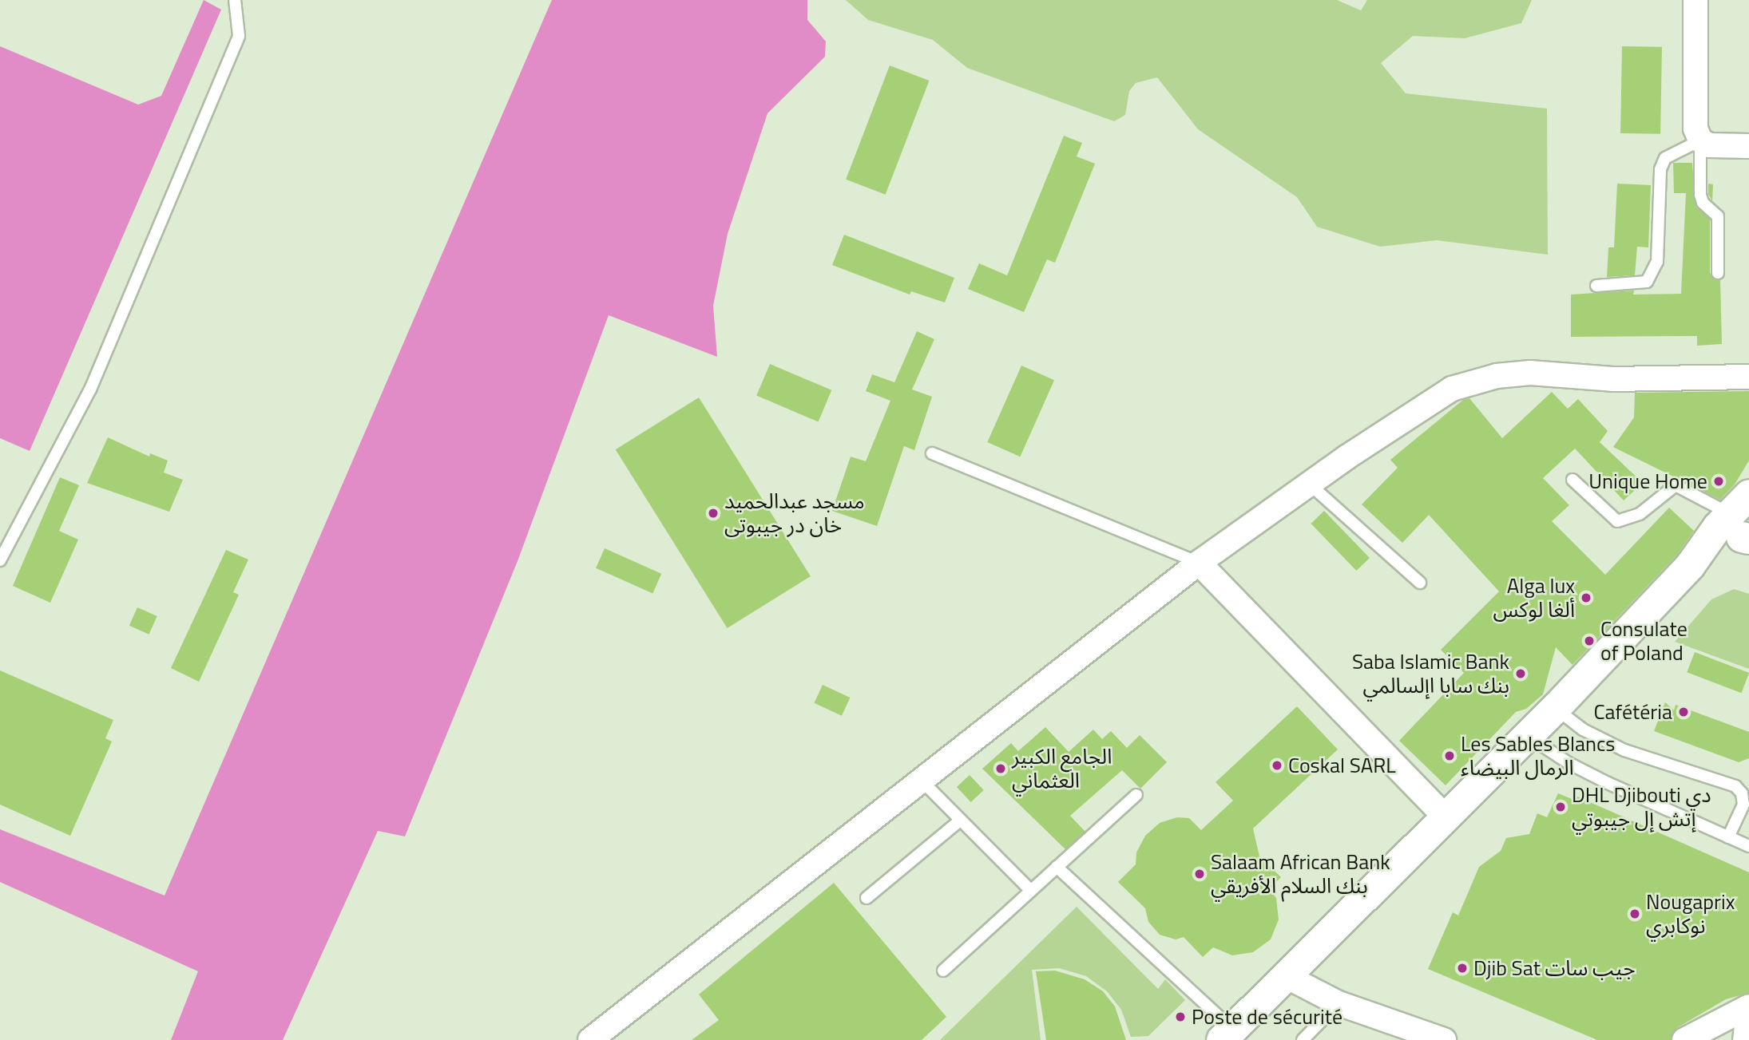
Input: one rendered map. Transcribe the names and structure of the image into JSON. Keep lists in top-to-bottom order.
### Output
{
  "places": [
    "Unique Home",
    "مسجد عبدالحمید خان در جیبوتی",
    "Alga lux ألغا لوكس",
    "Consulate of Poland",
    "Saba Islamic Bank بنك سابا اإلسالمي",
    "Cafétéria",
    "Les Sables Blancs الرمال البيضاء",
    "Coskal SARL",
    "الجامع الكبير العثماني",
    "DHL Djibouti دي إتش إل جيبوتي",
    "Salaam African Bank بنك السلام الأفريقي",
    "Nougaprix نوكابري",
    "Djib Sat جيب سات",
    "Poste de sécurité"
  ]
}
